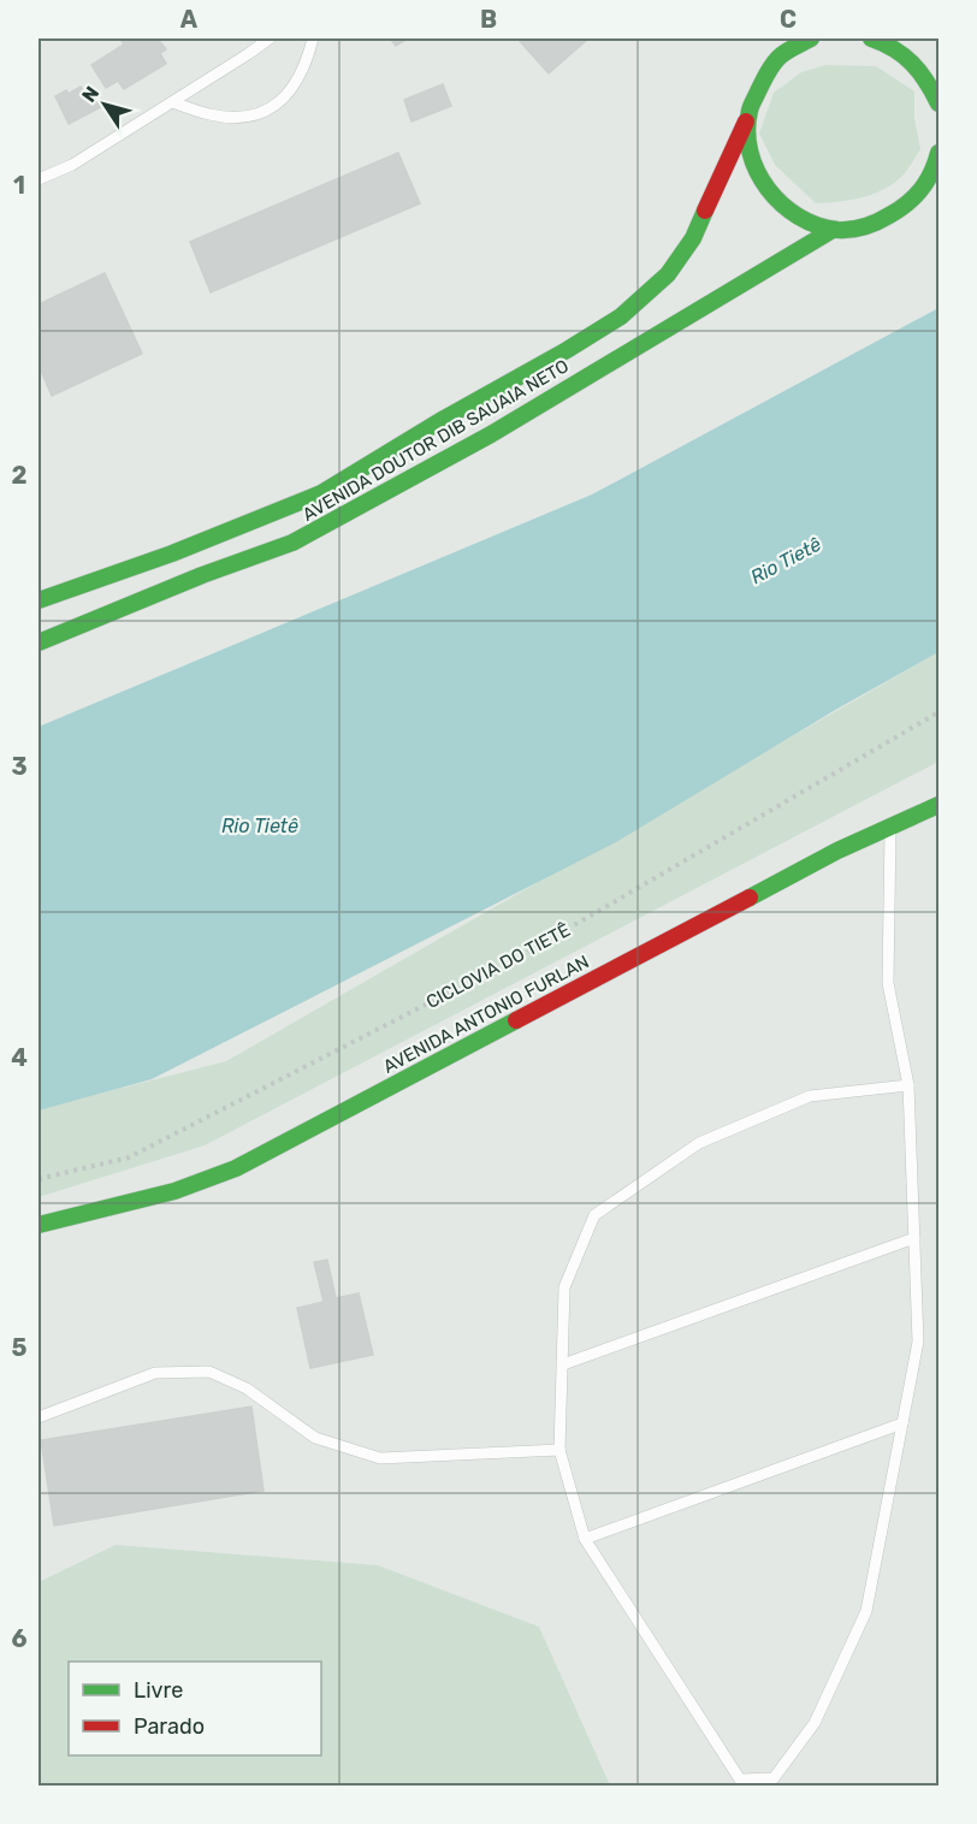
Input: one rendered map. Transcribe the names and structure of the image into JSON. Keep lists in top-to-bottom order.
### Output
{
  "streets": {
    "main road": ["AVENIDA DOUTOR DIB SAUAIA NETO", "AVENIDA ANTONIO FURLAN"],
    "path": ["CICLOVIA DO TIETÊ"]
  },
  "water": ["Rio Tietê"],
  "legend": ["Livre", "Parado"],
  "north": "top left",
  "grid": {
    "columns": ["A", "B", "C"],
    "rows": [
      "1",
      "2",
      "3",
      "4",
      "5",
      "6"
    ]
  }
}
